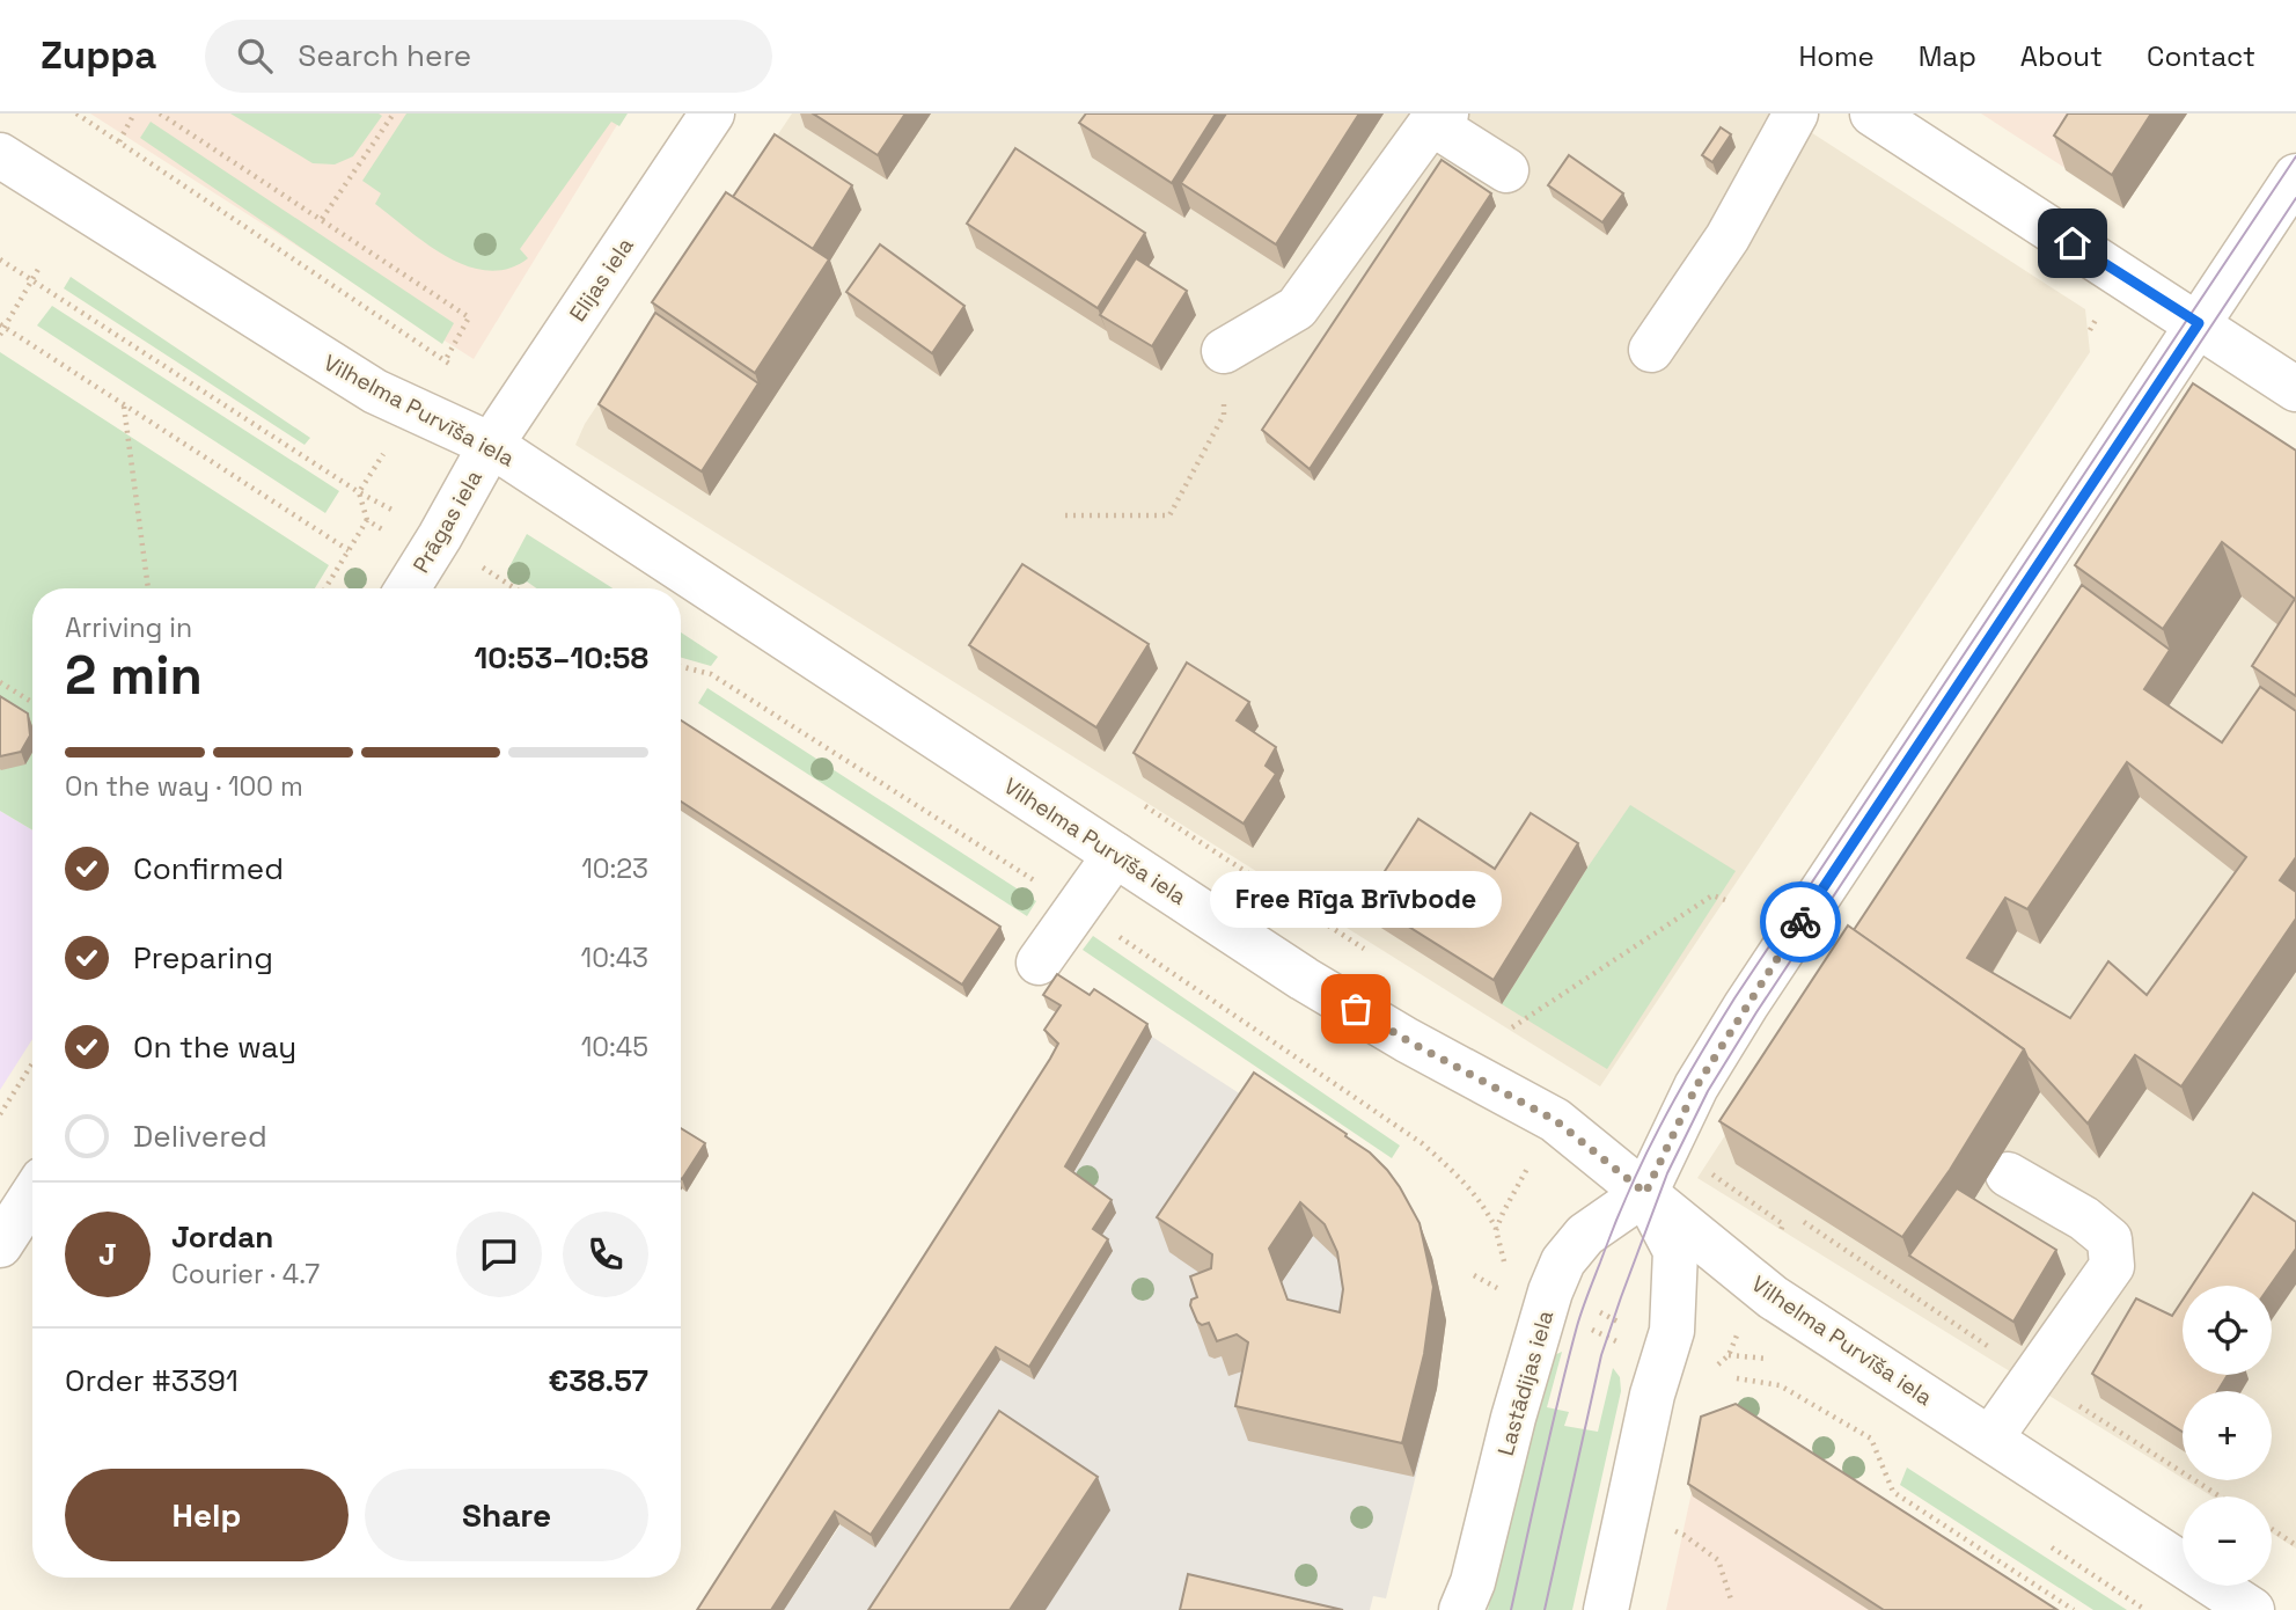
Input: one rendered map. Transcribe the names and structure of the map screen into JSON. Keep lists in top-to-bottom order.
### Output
{
  "streets": {
    "street": [
      "Elijas iela",
      "Vilhelma Purvīša iela",
      "Prāgas iela",
      "Lastādijas iela"
    ]
  },
  "crossings": [
    ["Elijas iela", "Vilhelma Purvīša iela"],
    ["Elijas iela", "Prāgas iela"],
    ["Vilhelma Purvīša iela", "Prāgas iela"],
    ["Vilhelma Purvīša iela", "Lastādijas iela"]
  ],
  "places": ["Free Rīga Brīvbode"],
  "page": {
    "header": "Zuppa",
    "search": "Search here",
    "nav": [
      "Home",
      "Map",
      "About",
      "Contact"
    ],
    "heading": ["2 min", "Arriving in", "10:53–10:58"],
    "panel": [
      "Jordan",
      "Courier · 4.7",
      "Order #3391",
      "€38.57"
    ],
    "bar": "On the way · 100 m",
    "list": [
      ["Confirmed", "10:23"],
      ["Preparing", "10:43"],
      ["On the way", "10:45"],
      "Delivered"
    ],
    "bubble": "Free Rīga Brīvbode",
    "round": "J",
    "map_buttons": ["+", "−"],
    "buttons": ["Help", "Share"]
  }
}
